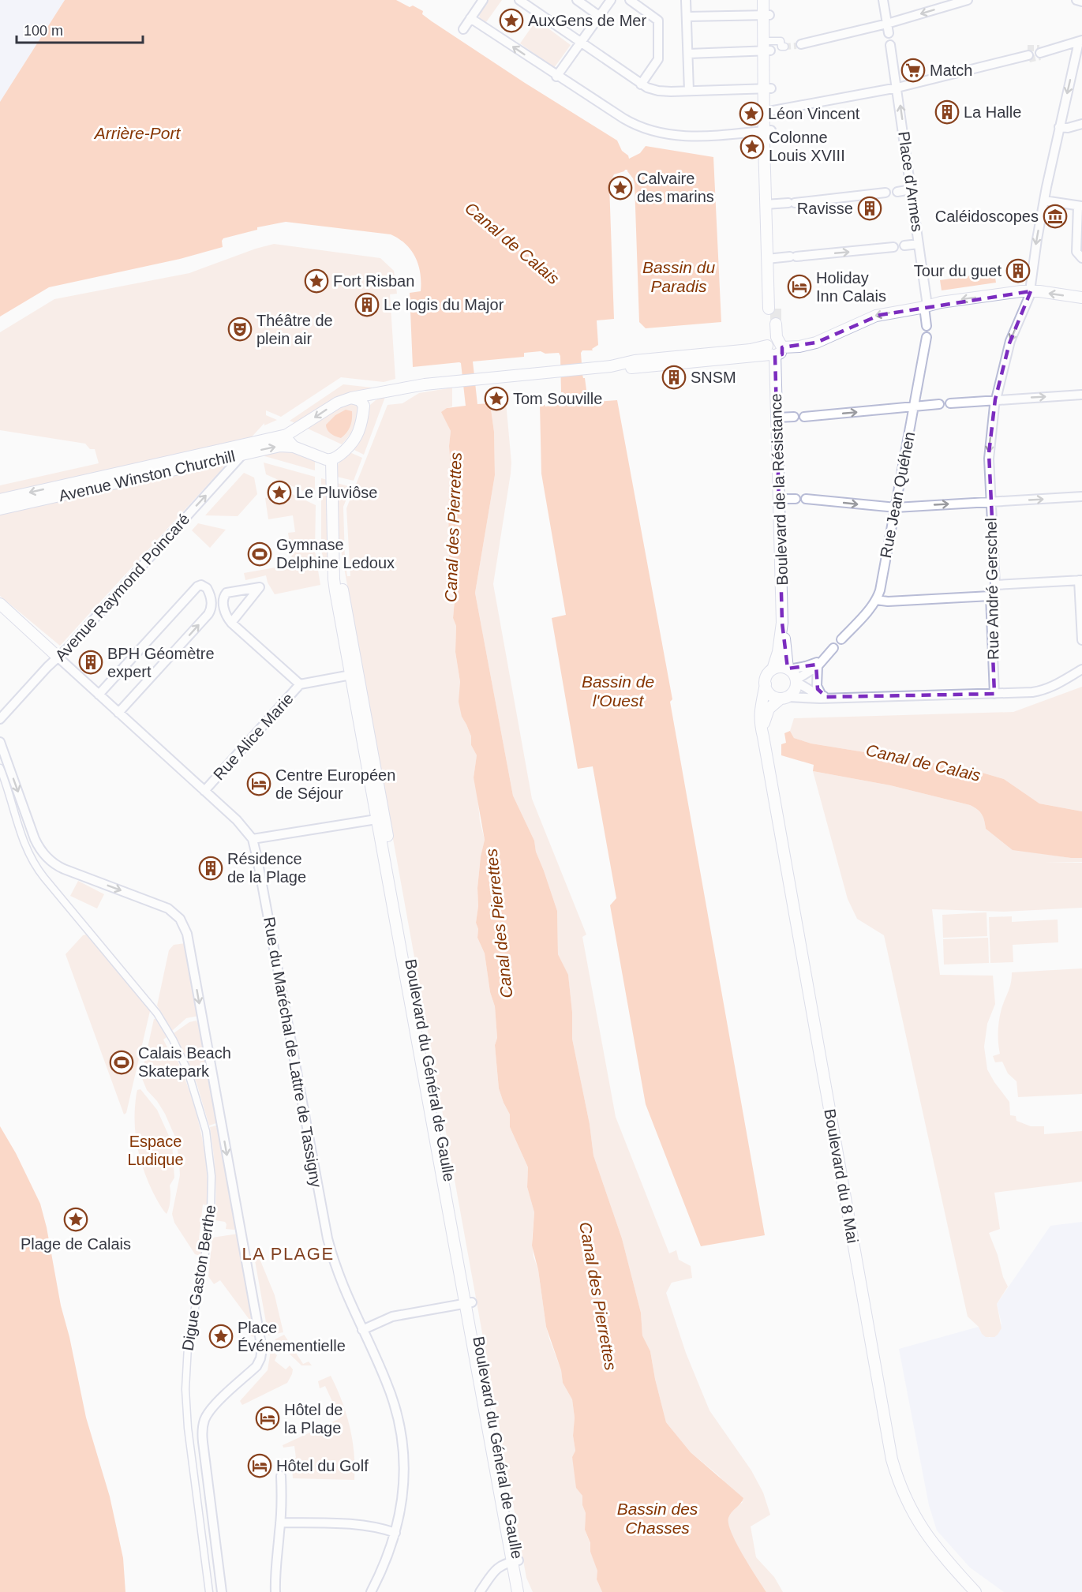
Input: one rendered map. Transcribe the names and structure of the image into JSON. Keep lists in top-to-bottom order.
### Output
{
  "streets": {
    "street": [
      "Place d'Armes",
      "Avenue Winston Churchill",
      "Boulevard de la Résistance",
      "Rue Jean Quéhen",
      "Avenue Raymond Poincaré",
      "Rue André Gerschel",
      "Rue Alice Marie",
      "Rue du Maréchal de Lattre de Tassigny",
      "Boulevard du Général de Gaulle",
      "Boulevard du 8 Mai",
      "Digue Gaston Berthe"
    ]
  },
  "crossings": [
    ["Avenue Winston Churchill", "Avenue Raymond Poincaré"],
    ["Boulevard de la Résistance", "Boulevard du 8 Mai"],
    ["Avenue Raymond Poincaré", "Rue du Maréchal de Lattre de Tassigny"],
    ["Rue Alice Marie", "Rue du Maréchal de Lattre de Tassigny"],
    ["Rue Alice Marie", "Boulevard du Général de Gaulle"]
  ],
  "one_way": ["Place d'Armes", "Avenue Raymond Poincaré", "Rue André Gerschel"],
  "districts": ["LA PLAGE"],
  "water": [
    "Arrière-Port",
    "Canal de Calais",
    "Bassin du Paradis",
    "Canal des Pierrettes",
    "Bassin de l'Ouest",
    "Bassin des Chasses"
  ],
  "parks": ["Espace Ludique"],
  "places": {
    "place": [
      "AuxGens de Mer",
      "Léon Vincent",
      "Colonne Louis XVIII",
      "Calvaire des marins",
      "Fort Risban",
      "Tom Souville",
      "Le Pluviôse",
      "Plage de Calais",
      "Place Événementielle"
    ],
    "supermarket": ["Match"],
    "building": [
      "La Halle",
      "Ravisse",
      "Tour du guet",
      "Le logis du Major",
      "SNSM",
      "BPH Géomètre expert",
      "Résidence de la Plage"
    ],
    "museum": ["Caléidoscopes"],
    "hotel": [
      "Holiday Inn Calais",
      "Centre Européen de Séjour",
      "Hôtel de la Plage",
      "Hôtel du Golf"
    ],
    "theatre": ["Théâtre de plein air"],
    "sports": ["Gymnase Delphine Ledoux", "Calais Beach Skatepark"]
  },
  "scale_bar": "100 m"
}
